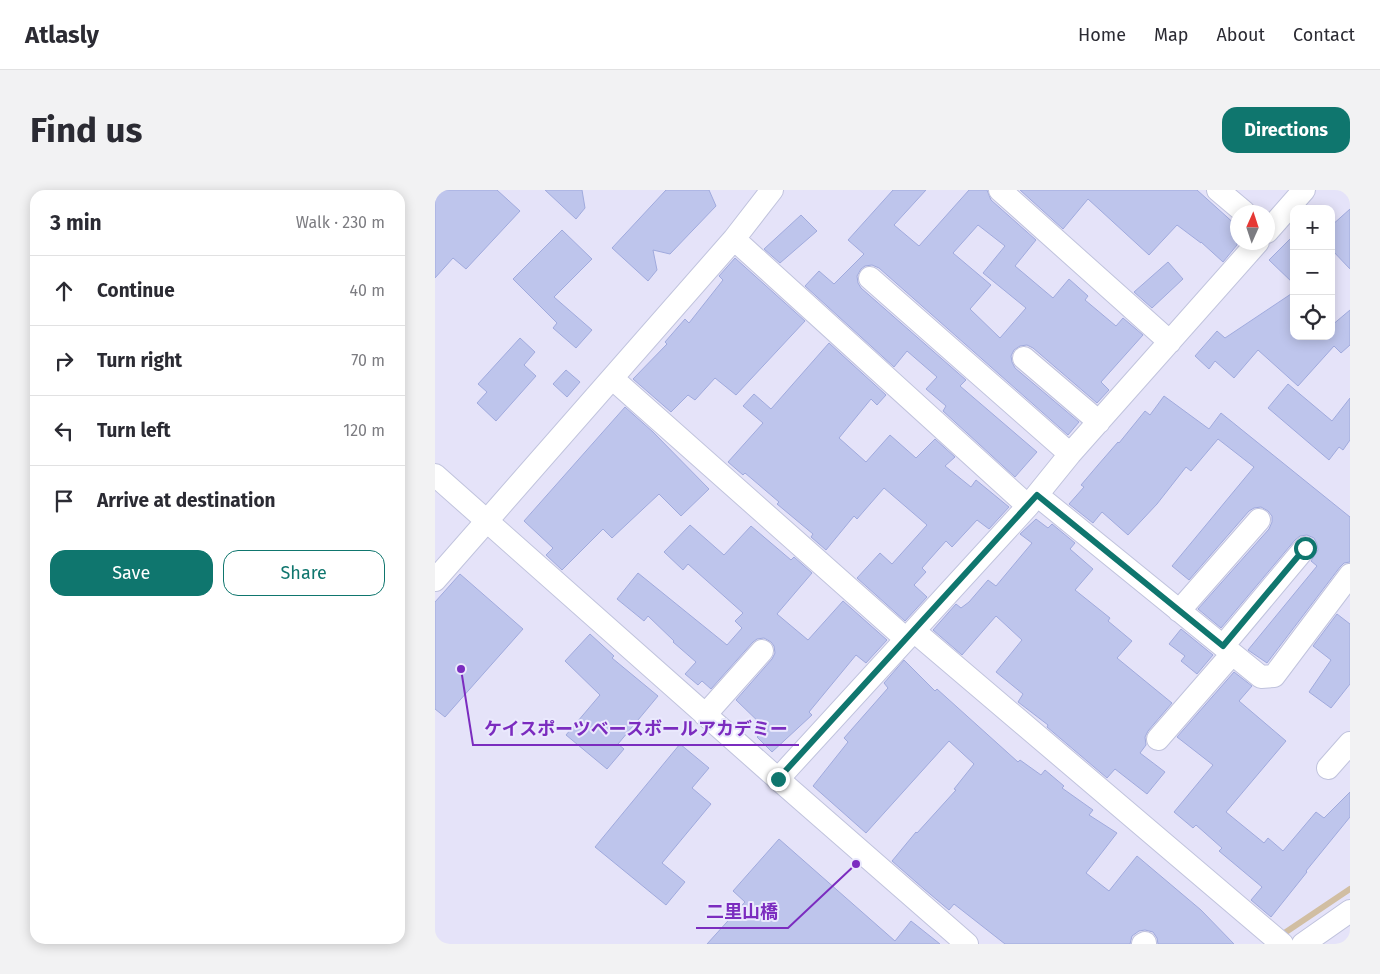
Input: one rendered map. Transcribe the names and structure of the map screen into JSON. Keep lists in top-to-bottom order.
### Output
{
  "places": ["ケイスポーツベースボールアカデミー", "二里山橋"],
  "north": "top",
  "page": {
    "header": "Atlasly",
    "nav": [
      "Home",
      "Map",
      "About",
      "Contact"
    ],
    "buttons": [
      "Directions",
      ["Save", "Share"]
    ],
    "title": "Find us",
    "heading": ["3 min", "Walk · 230 m"],
    "map_buttons": ["+", "−"],
    "list": [
      ["Continue", "40 m"],
      ["Turn right", "70 m"],
      ["Turn left", "120 m"],
      "Arrive at destination"
    ]
  }
}
